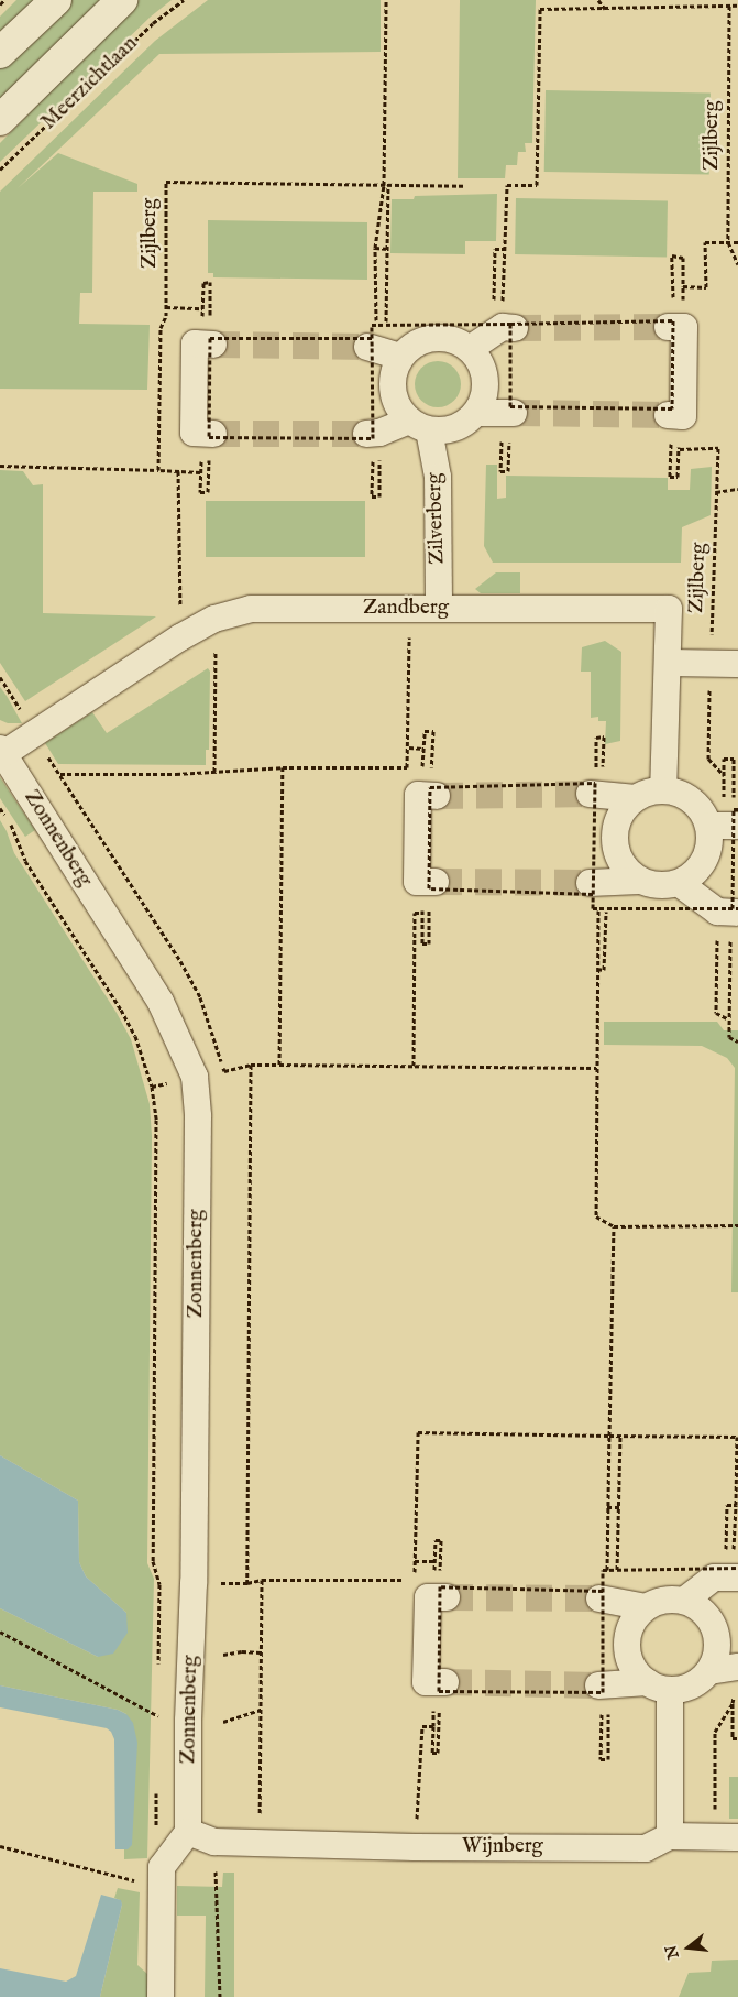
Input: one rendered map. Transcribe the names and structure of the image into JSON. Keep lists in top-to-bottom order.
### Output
{
  "streets": {
    "street": [
      "Meerzichtlaan",
      "Zilverberg",
      "Zandberg",
      "Zonnenberg",
      "Wijnberg"
    ],
    "path": ["Zijlberg"]
  },
  "crossings": [
    ["Zilverberg", "Zandberg"],
    ["Zandberg", "Zonnenberg"],
    ["Zonnenberg", "Wijnberg"]
  ],
  "north": "left"
}
